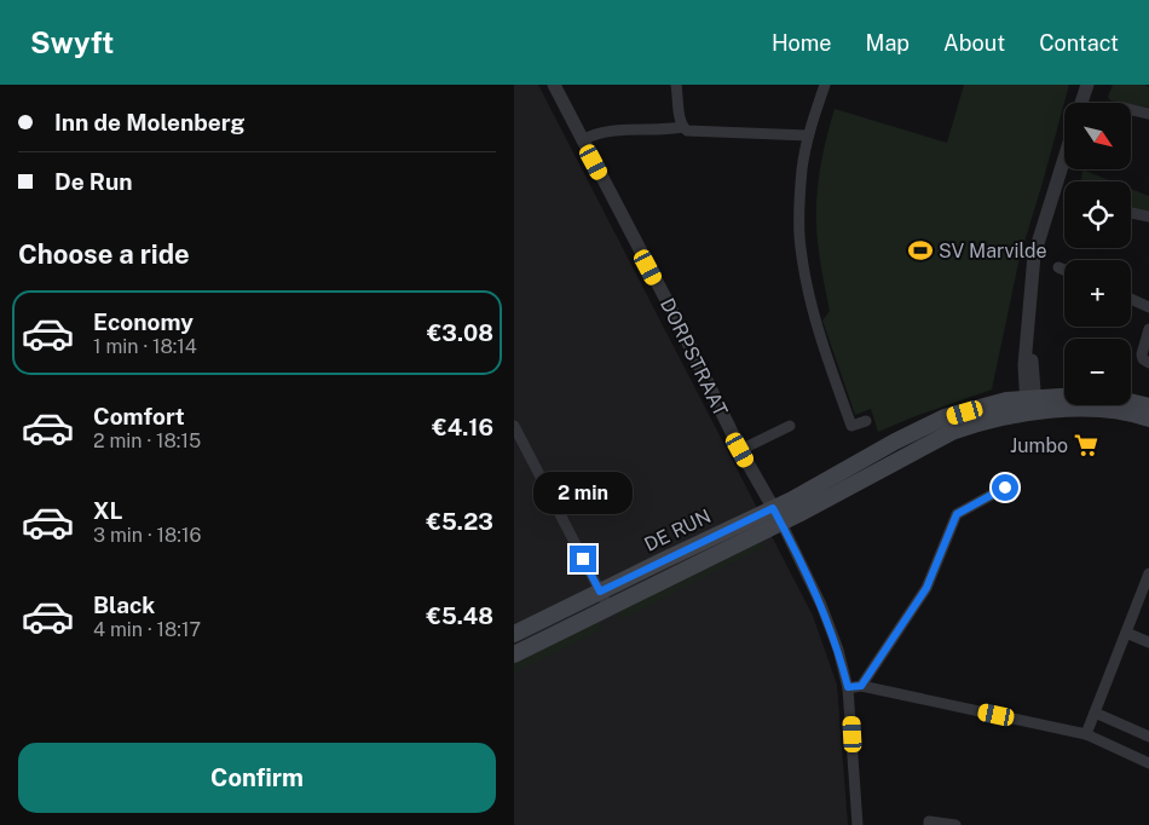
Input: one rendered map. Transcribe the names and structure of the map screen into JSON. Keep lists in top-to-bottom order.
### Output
{
  "streets": {
    "main road": ["DE RUN"],
    "street": ["DORPSTRAAT"]
  },
  "crossings": [
    ["DORPSTRAAT", "DE RUN"]
  ],
  "places": {
    "sports": ["SV Marvilde"],
    "supermarket": ["Jumbo"]
  },
  "north": "bottom right",
  "page": {
    "header": "Swyft",
    "nav": [
      "Home",
      "Map",
      "About",
      "Contact"
    ],
    "banner": ["Inn de Molenberg", "De Run"],
    "map_buttons": ["+", "−"],
    "heading": "Choose a ride",
    "list": [
      {
        "name": "Economy",
        "note": "1 min · 18:14",
        "value": "€3.08"
      },
      {
        "name": "Comfort",
        "note": "2 min · 18:15",
        "value": "€4.16"
      },
      {
        "name": "XL",
        "note": "3 min · 18:16",
        "value": "€5.23"
      },
      {
        "name": "Black",
        "note": "4 min · 18:17",
        "value": "€5.48"
      }
    ],
    "bubble": "2 min",
    "buttons": "Confirm"
  }
}
